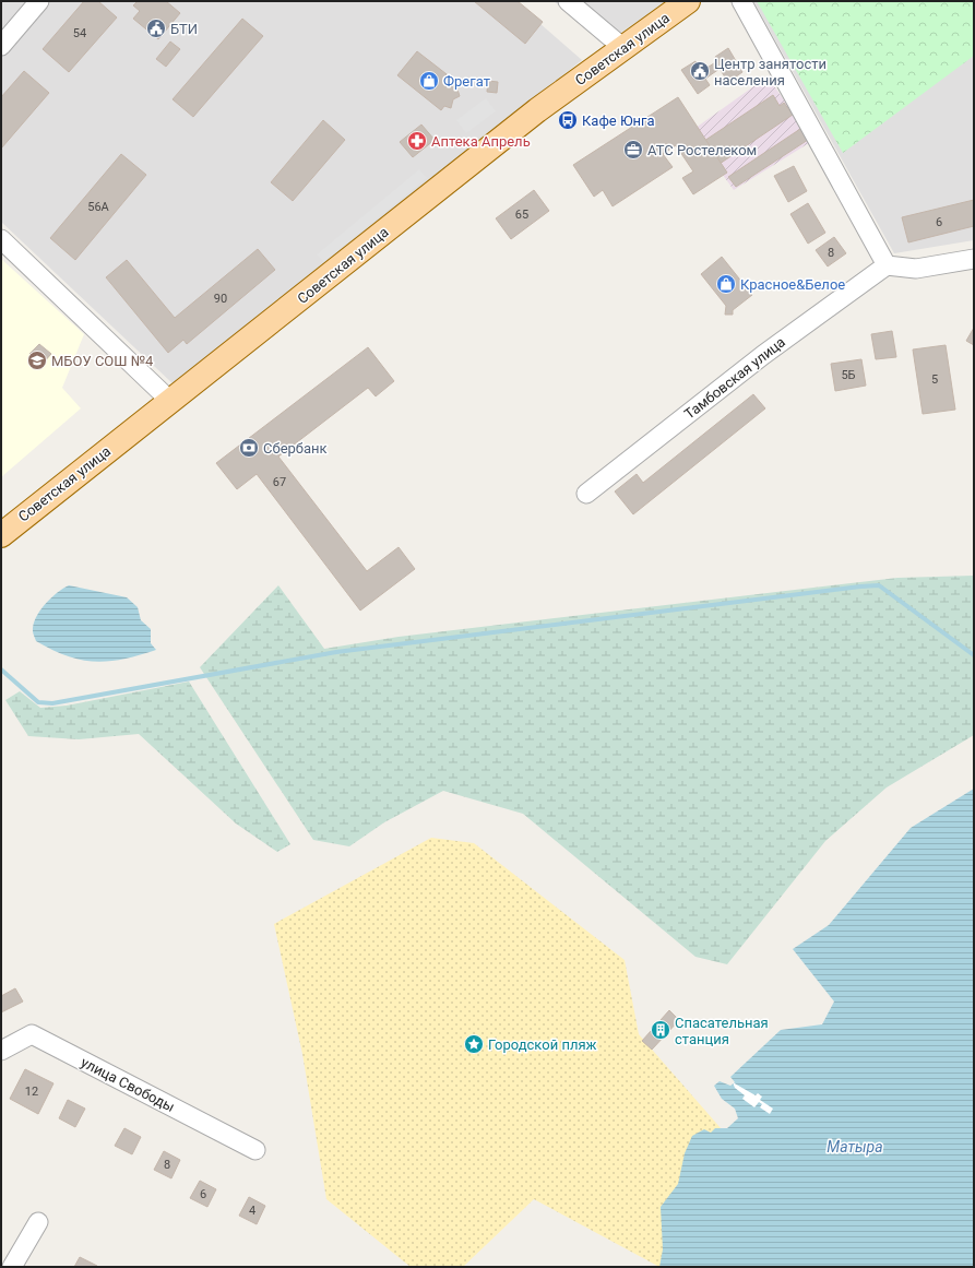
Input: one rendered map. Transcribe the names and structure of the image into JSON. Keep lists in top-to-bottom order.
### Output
{
  "streets": {
    "main road": ["Советская улица"],
    "street": ["Тамбовская улица", "улица Свободы"]
  },
  "water": ["Матыра"],
  "places": {
    "public building": ["БТИ", "Центр занятости населения"],
    "shop": ["Фрегат", "Красное&Белое"],
    "bus stop": ["Кафе Юнга"],
    "pharmacy": ["Аптека Апрель"],
    "office": ["АТС Ростелеком"],
    "school or university": ["МБОУ СОШ №4"],
    "bank": ["Сбербанк"],
    "building": ["Спасательная станция"],
    "place": ["Городской пляж"]
  },
  "house_numbers": [
    "54",
    "56А",
    "65",
    "6",
    "8",
    "90",
    "5Б",
    "5",
    "67",
    "12",
    "8",
    "6",
    "4"
  ]
}
